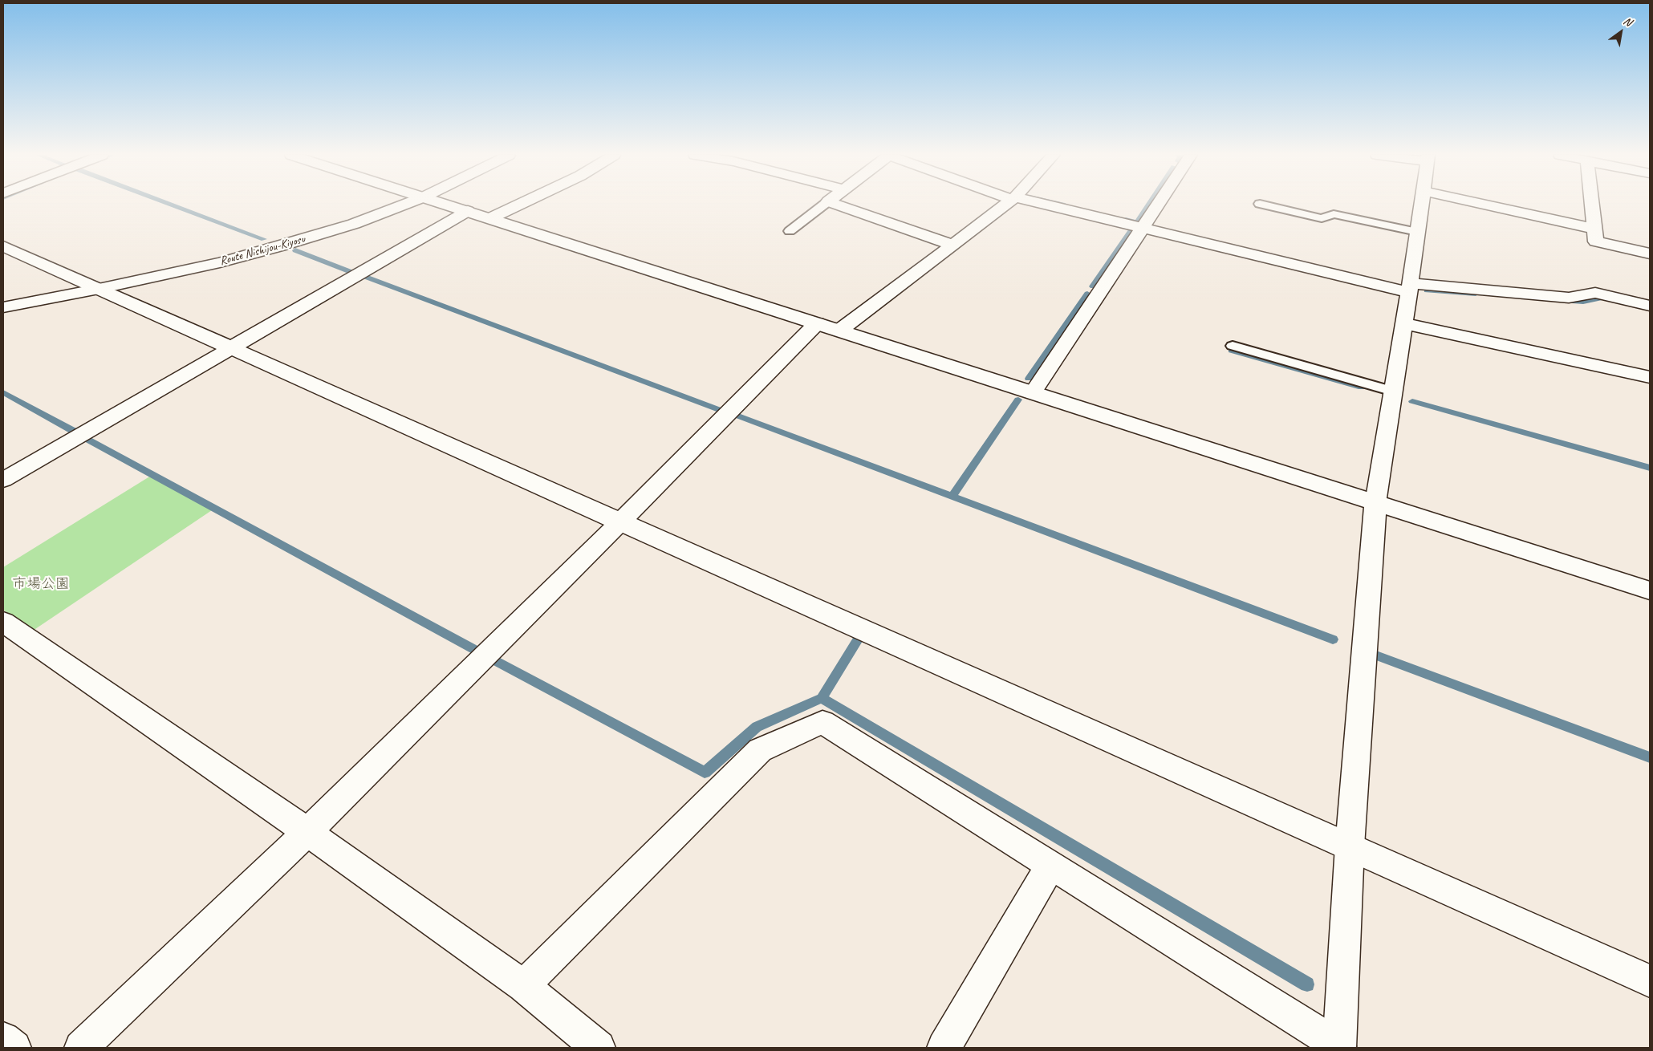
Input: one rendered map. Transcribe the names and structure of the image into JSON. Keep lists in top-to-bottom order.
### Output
{
  "streets": {
    "street": ["Route Nishijou-Kiyosu"]
  },
  "parks": ["市場公園"],
  "north": "top right"
}
